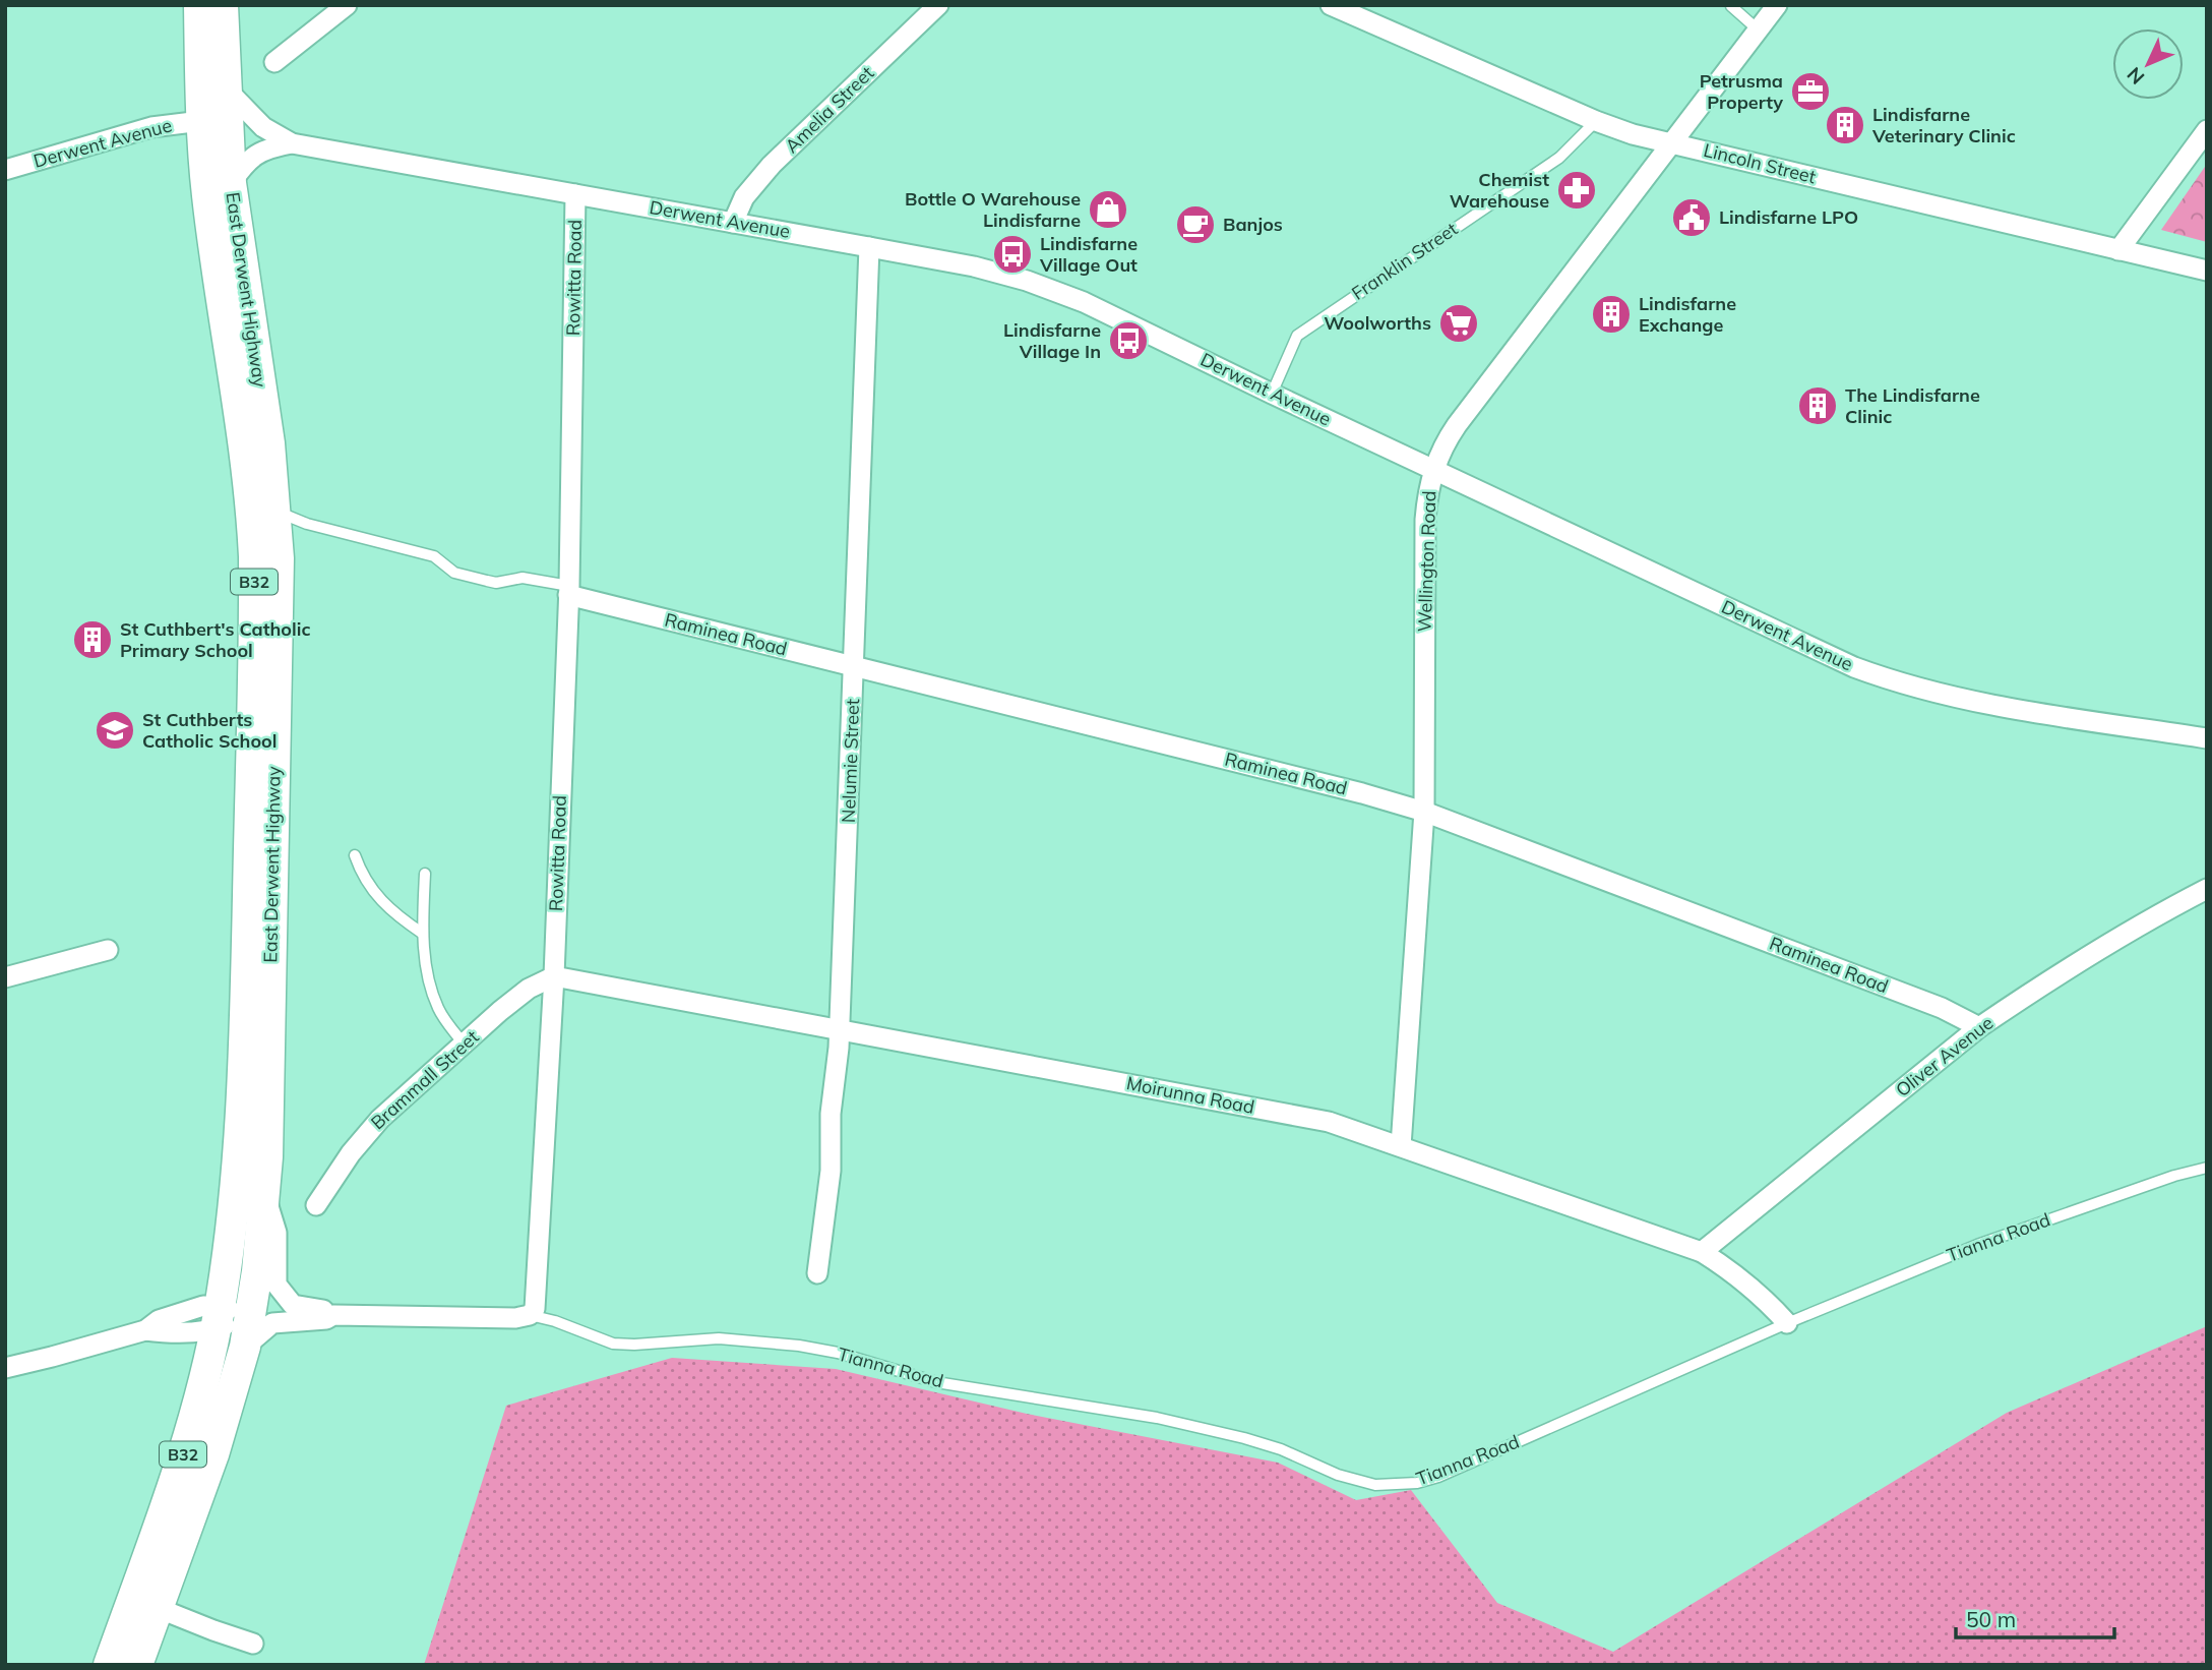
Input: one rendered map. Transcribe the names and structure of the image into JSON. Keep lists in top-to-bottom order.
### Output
{
  "streets": {
    "main road": ["East Derwent Highway", "B32"],
    "street": [
      "Amelia Street",
      "Derwent Avenue",
      "Lincoln Street",
      "Rowitta Road",
      "Wellington Road",
      "Raminea Road",
      "Nelumie Street",
      "Oliver Avenue",
      "Brammall Street",
      "Moirunna Road"
    ],
    "lane": ["Franklin Street", "Tianna Road"]
  },
  "crossings": [
    ["Amelia Street", "Derwent Avenue"],
    ["Derwent Avenue", "Franklin Street"],
    ["Derwent Avenue", "Rowitta Road"],
    ["Derwent Avenue", "East Derwent Highway"],
    ["Derwent Avenue", "Wellington Road"],
    ["Derwent Avenue", "Nelumie Street"],
    ["Lincoln Street", "Franklin Street"],
    ["Lincoln Street", "Wellington Road"],
    ["Rowitta Road", "Raminea Road"],
    ["Rowitta Road", "Brammall Street"],
    ["Rowitta Road", "Moirunna Road"],
    ["Rowitta Road", "Tianna Road"],
    ["East Derwent Highway", "Raminea Road"],
    ["Wellington Road", "Raminea Road"],
    ["Wellington Road", "Moirunna Road"],
    ["Raminea Road", "Nelumie Street"],
    ["Raminea Road", "Oliver Avenue"],
    ["Nelumie Street", "Moirunna Road"],
    ["Oliver Avenue", "Moirunna Road"],
    ["Brammall Street", "Moirunna Road"],
    ["Moirunna Road", "Tianna Road"]
  ],
  "places": {
    "office": ["Petrusma Property"],
    "building": [
      "Lindisfarne Veterinary Clinic",
      "Lindisfarne Exchange",
      "The Lindisfarne Clinic",
      "St Cuthbert's Catholic Primary School"
    ],
    "pharmacy": ["Chemist Warehouse"],
    "shop": ["Bottle O Warehouse Lindisfarne"],
    "public building": ["Lindisfarne LPO"],
    "cafe": ["Banjos"],
    "bus stop": ["Lindisfarne Village Out", "Lindisfarne Village In"],
    "supermarket": ["Woolworths"],
    "school or university": ["St Cuthberts Catholic School"]
  },
  "scale_bar": "50 m",
  "north": "bottom left"
}
